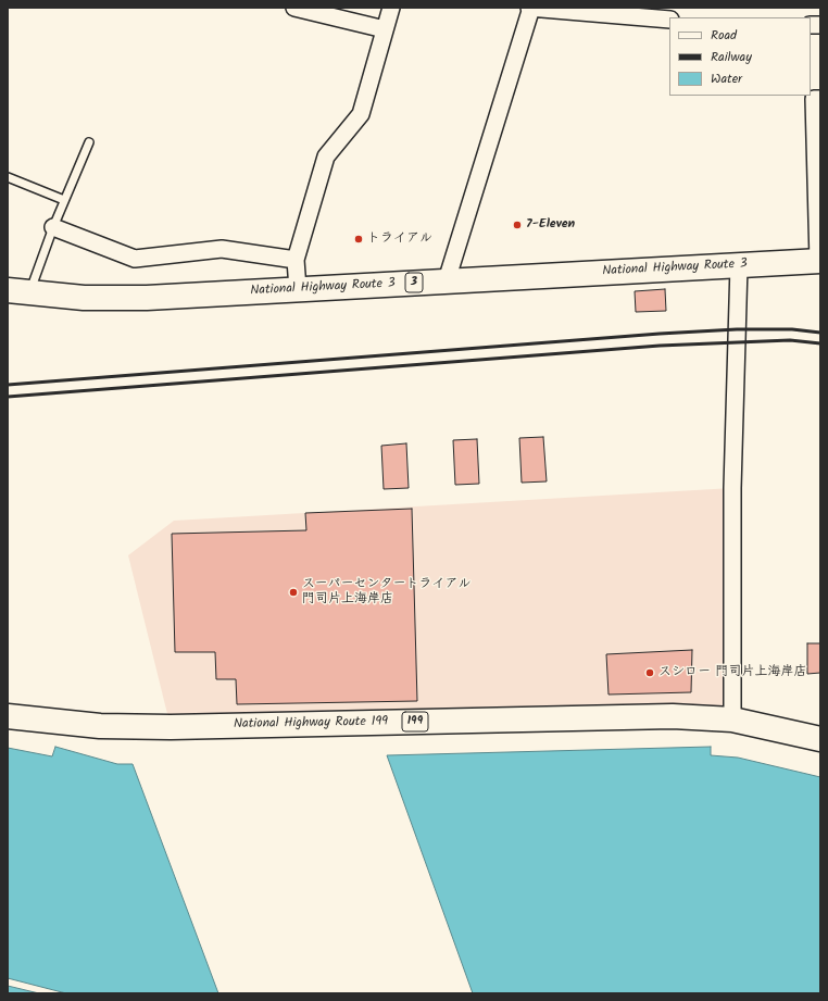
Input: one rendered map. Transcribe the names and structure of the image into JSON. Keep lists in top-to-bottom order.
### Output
{
  "streets": {
    "highway": [
      "National Highway Route 3",
      "3",
      "199",
      "National Highway Route 199"
    ]
  },
  "places": [
    "7-Eleven",
    "トライアル",
    "スーパーセンタートライアル 門司片上海岸店",
    "スシロー 門司片上海岸店"
  ],
  "legend": ["Road", "Railway", "Water"]
}
